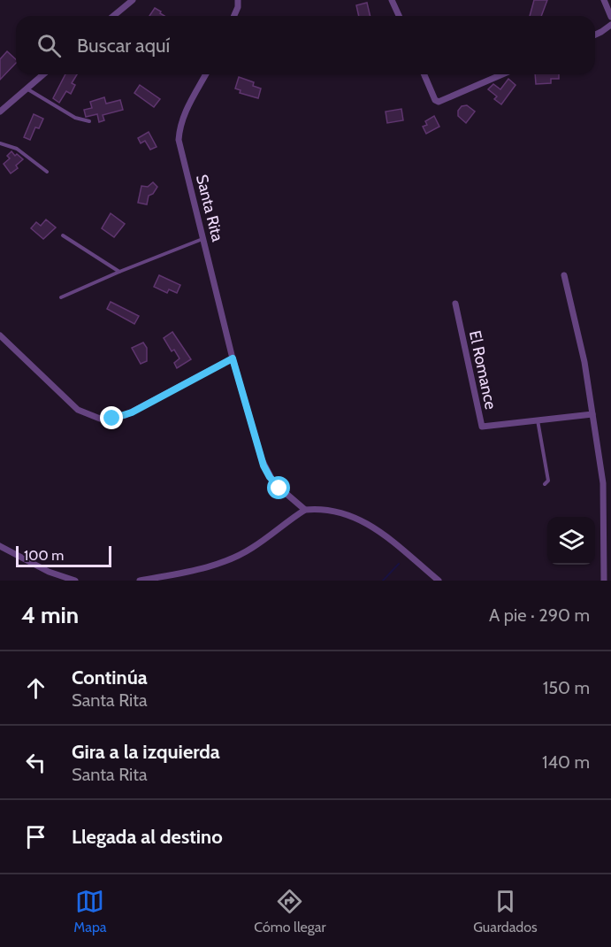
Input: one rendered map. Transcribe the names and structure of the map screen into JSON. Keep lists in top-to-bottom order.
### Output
{
  "streets": {
    "street": ["Santa Rita", "El Romance"]
  },
  "scale_bar": "100 m",
  "page": {
    "search": "Buscar aquí",
    "scale": "100 m",
    "heading": ["4 min", "A pie · 290 m"],
    "list": [
      ["Continúa", "Santa Rita", "150 m"],
      ["Gira a la izquierda", "Santa Rita", "140 m"],
      "Llegada al destino"
    ],
    "nav": ["Mapa", "Cómo llegar", "Guardados"]
  }
}
